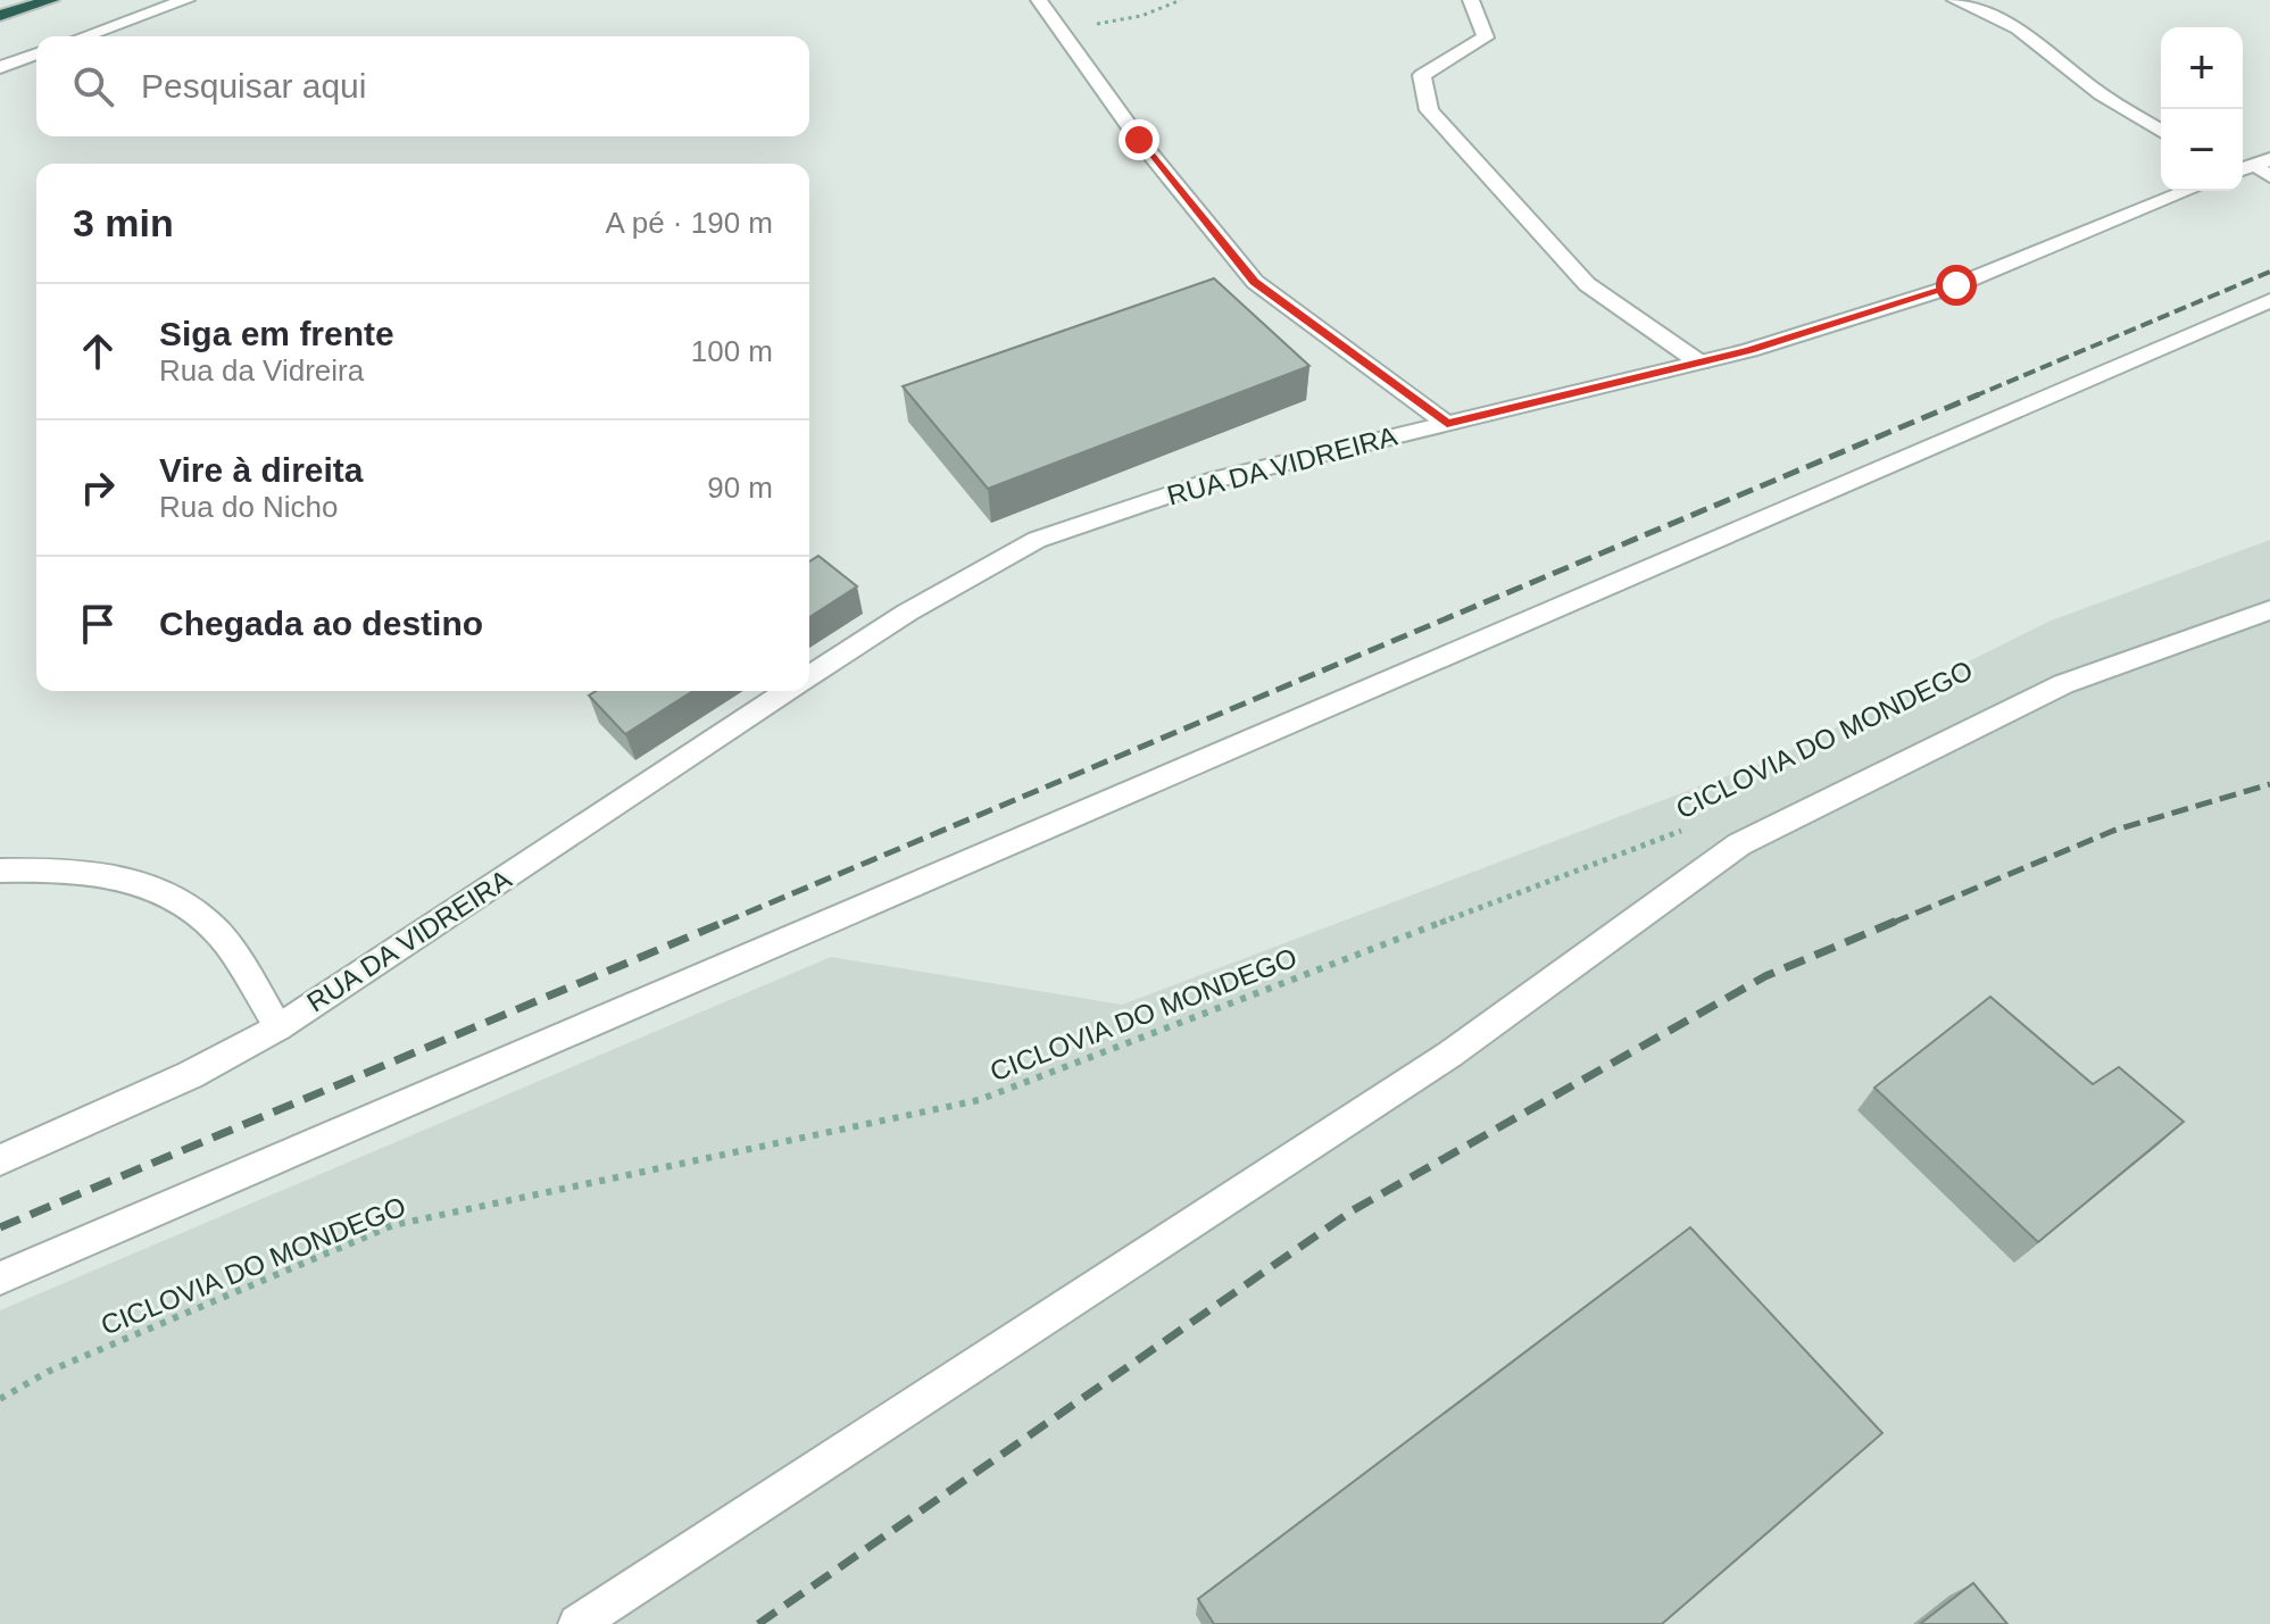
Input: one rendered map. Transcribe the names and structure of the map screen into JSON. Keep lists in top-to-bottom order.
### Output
{
  "streets": {
    "street": ["RUA DA VIDREIRA"],
    "path": ["CICLOVIA DO MONDEGO"]
  },
  "page": {
    "map_buttons": ["+", "−"],
    "search": "Pesquisar aqui",
    "heading": ["3 min", "A pé · 190 m"],
    "list": [
      ["Siga em frente", "Rua da Vidreira", "100 m"],
      ["Vire à direita", "Rua do Nicho", "90 m"],
      "Chegada ao destino"
    ]
  }
}
